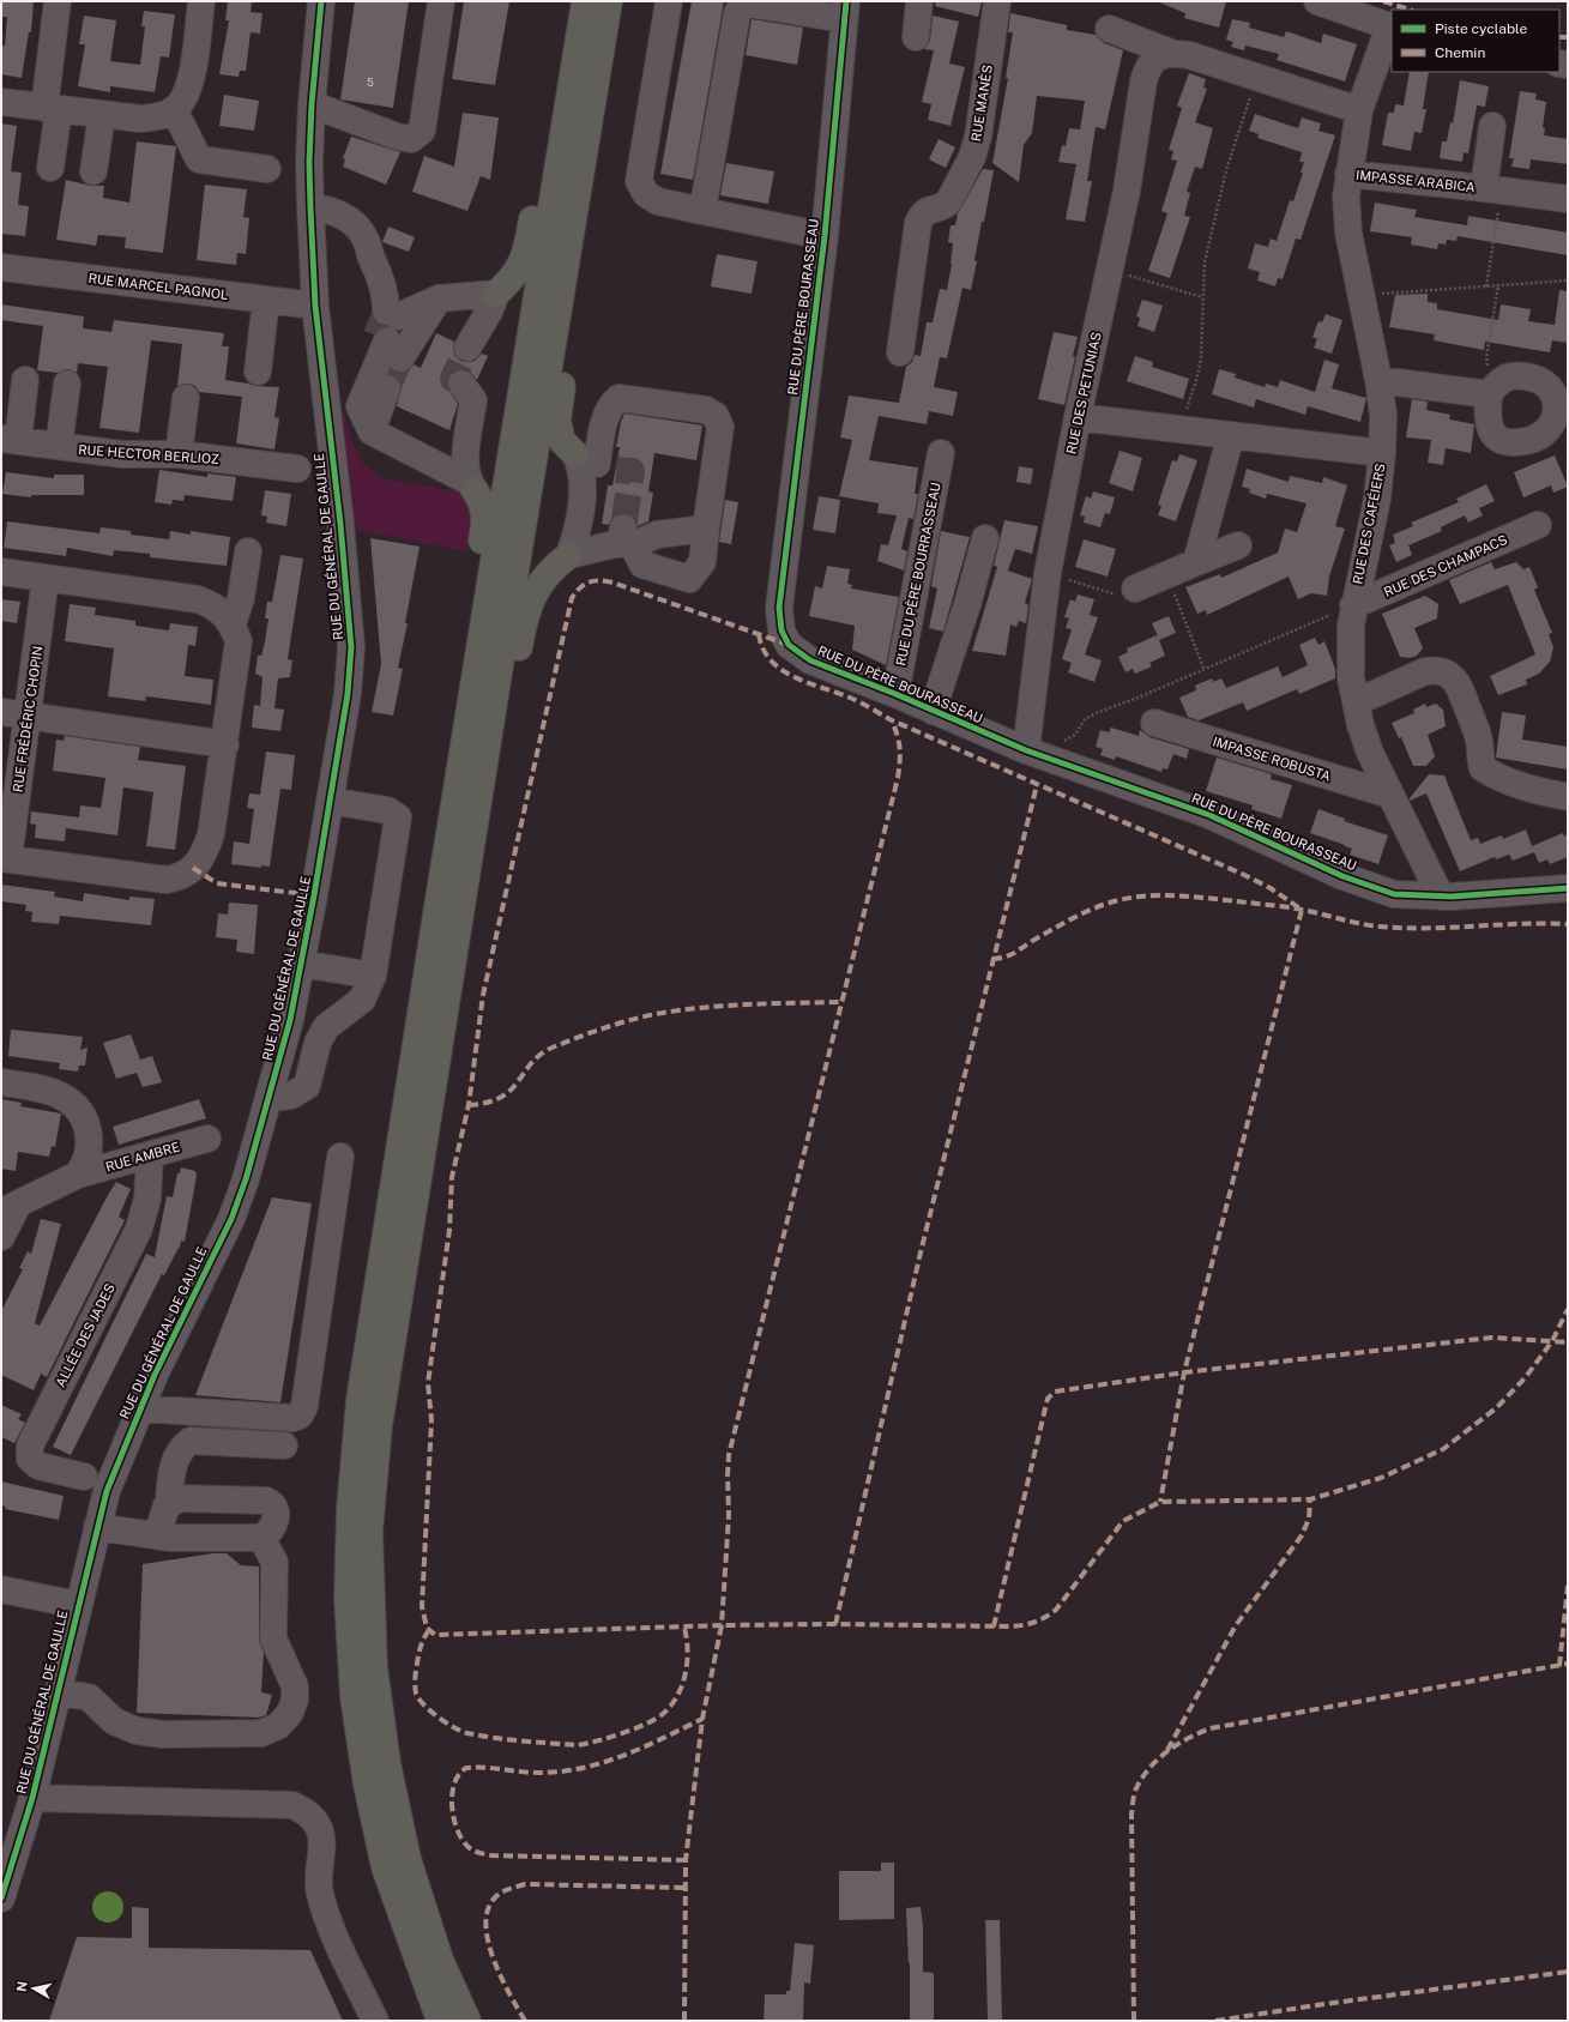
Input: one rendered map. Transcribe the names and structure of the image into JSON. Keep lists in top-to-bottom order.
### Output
{
  "streets": {
    "street": [
      "RUE MANÈS",
      "IMPASSE ARABICA",
      "RUE MARCEL PAGNOL",
      "RUE DU PÈRE BOURASSEAU",
      "RUE DES PETUNIAS",
      "RUE HECTOR BERLIOZ",
      "RUE DES CAFÉIERS",
      "RUE DU GÉNÉRAL DE GAULLE",
      "RUE DES CHAMPACS",
      "RUE DU PÈRE BOURRASSEAU",
      "RUE FRÉDÉRIC CHOPIN",
      "IMPASSE ROBUSTA",
      "RUE AMBRE",
      "ALLÉE DES JADES"
    ]
  },
  "crossings": [
    ["IMPASSE ARABICA", "RUE DES CAFÉIERS"],
    ["RUE MARCEL PAGNOL", "RUE DU GÉNÉRAL DE GAULLE"],
    ["RUE DU PÈRE BOURASSEAU", "RUE DES PETUNIAS"],
    ["RUE DU PÈRE BOURASSEAU", "RUE DES CAFÉIERS"],
    ["RUE DU PÈRE BOURASSEAU", "RUE DU PÈRE BOURRASSEAU"],
    ["RUE DES CAFÉIERS", "RUE DES CHAMPACS"],
    ["RUE DES CAFÉIERS", "IMPASSE ROBUSTA"],
    ["RUE AMBRE", "ALLÉE DES JADES"]
  ],
  "house_numbers": ["5"],
  "legend": ["Piste cyclable", "Chemin"],
  "north": "left"
}
